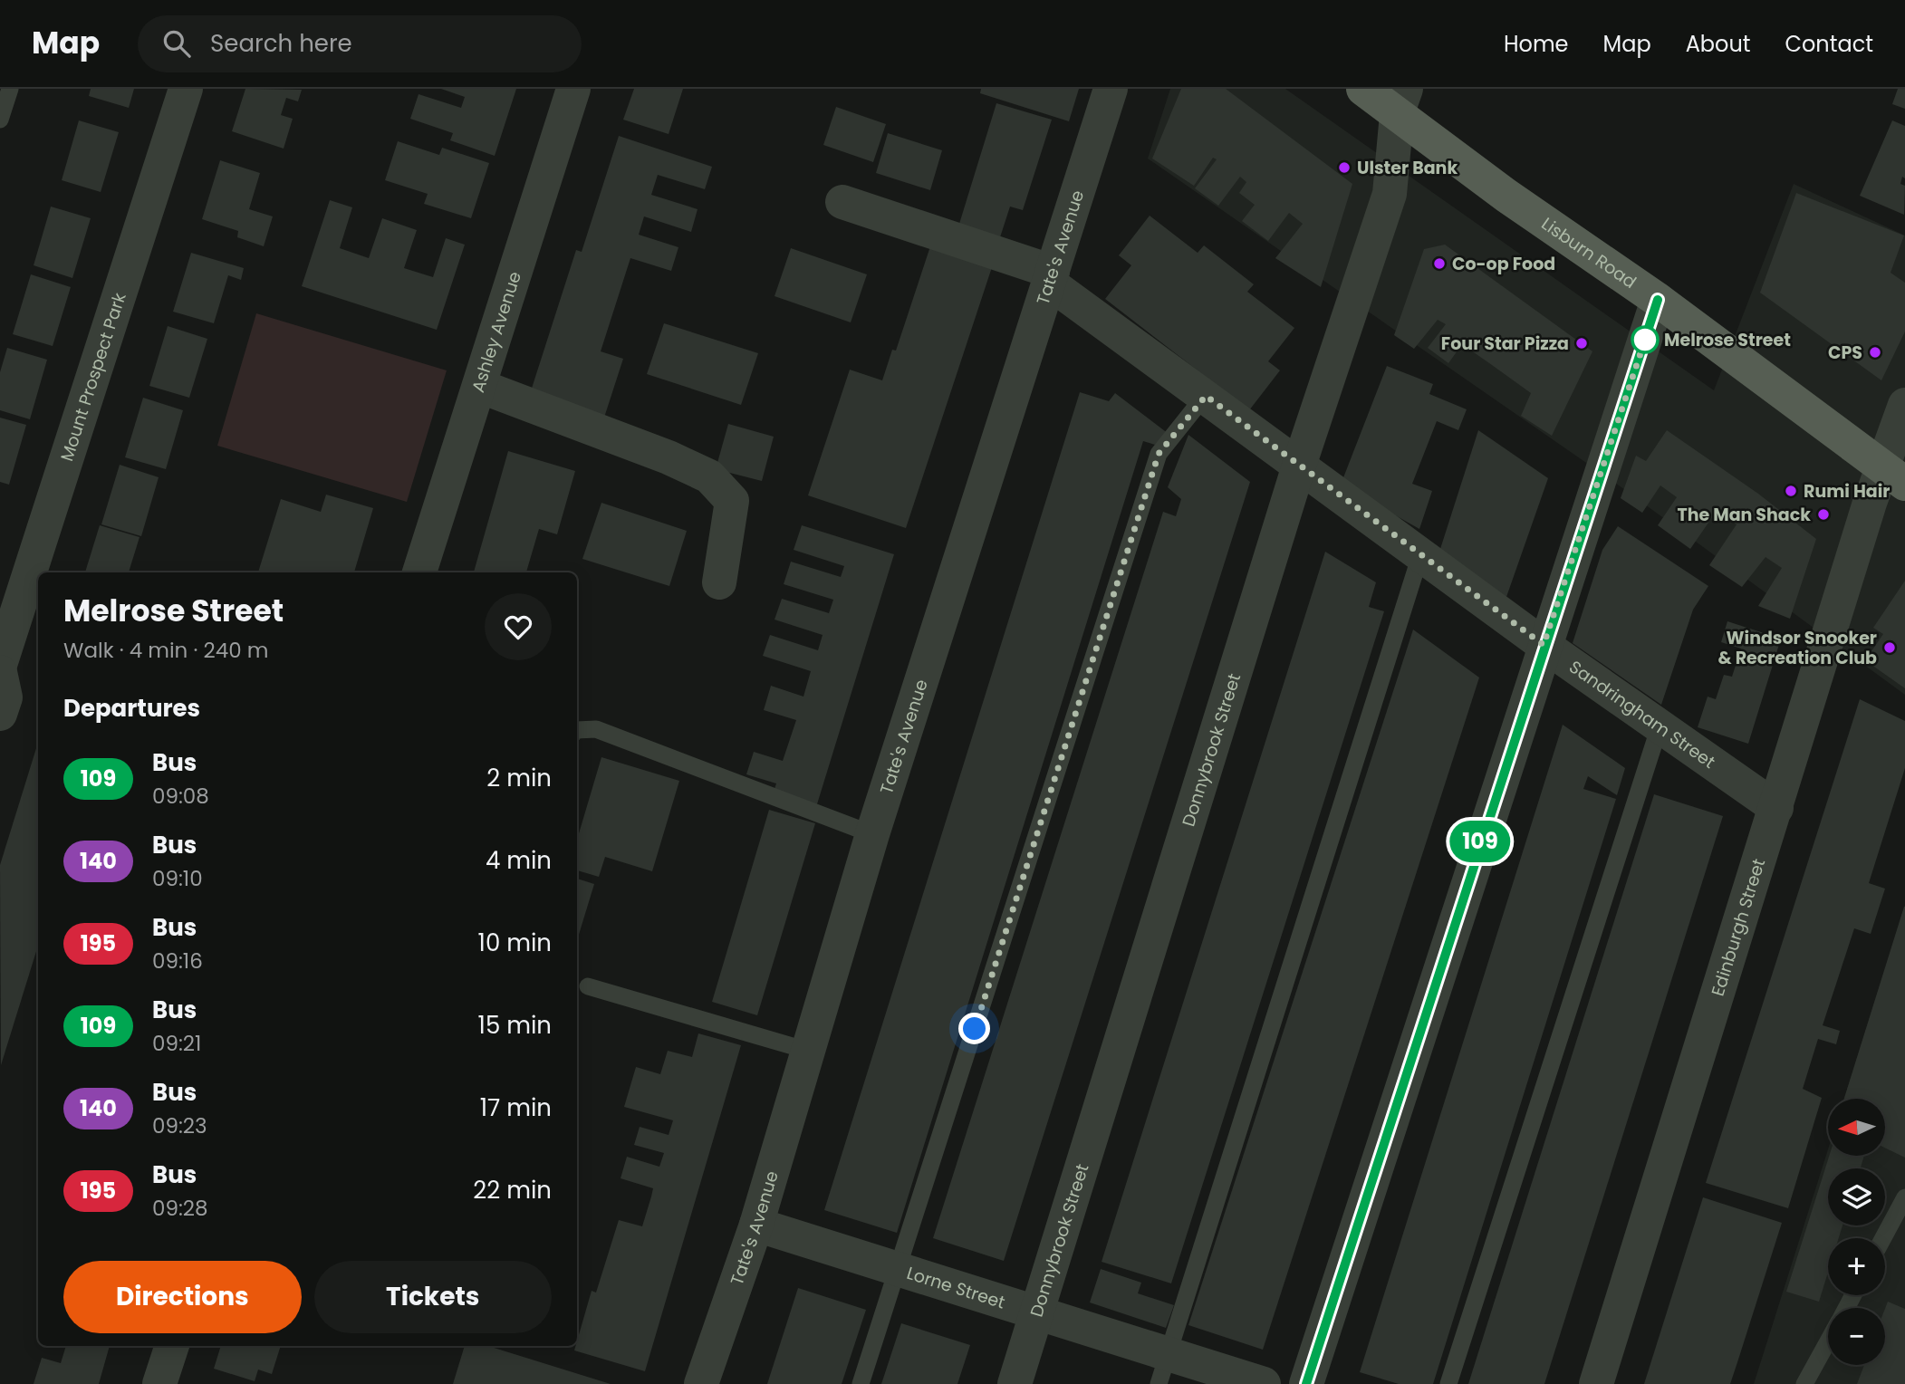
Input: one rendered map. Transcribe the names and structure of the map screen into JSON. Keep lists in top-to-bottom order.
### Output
{
  "streets": {
    "main road": ["Lisburn Road"],
    "street": [
      "Tate's Avenue",
      "Ashley Avenue",
      "Mount Prospect Park",
      "Sandringham Street",
      "Donnybrook Street",
      "Edinburgh Street",
      "Lorne Street"
    ]
  },
  "crossings": [
    ["Tate's Avenue", "Sandringham Street"],
    ["Tate's Avenue", "Lorne Street"],
    ["Lisburn Road", "Donnybrook Street"],
    ["Lisburn Road", "Edinburgh Street"],
    ["Sandringham Street", "Donnybrook Street"],
    ["Sandringham Street", "Edinburgh Street"],
    ["Donnybrook Street", "Lorne Street"]
  ],
  "places": [
    "Ulster Bank",
    "Co-op Food",
    "Melrose Street",
    "Four Star Pizza",
    "CPS",
    "Rumi Hair",
    "The Man Shack",
    "Windsor Snooker & Recreation Club"
  ],
  "lines": ["bus line 109"],
  "north": "left",
  "page": {
    "header": "Map",
    "search": "Search here",
    "nav": [
      "Home",
      "Map",
      "About",
      "Contact"
    ],
    "on_map": "109",
    "heading": [
      ["Melrose Street", "Walk · 4 min · 240 m"],
      "Departures"
    ],
    "list": [
      {
        "mark": "109",
        "name": "Bus",
        "note": "09:08",
        "value": "2 min"
      },
      {
        "mark": "140",
        "name": "Bus",
        "note": "09:10",
        "value": "4 min"
      },
      {
        "mark": "195",
        "name": "Bus",
        "note": "09:16",
        "value": "10 min"
      },
      {
        "mark": "109",
        "name": "Bus",
        "note": "09:21",
        "value": "15 min"
      },
      {
        "mark": "140",
        "name": "Bus",
        "note": "09:23",
        "value": "17 min"
      },
      {
        "mark": "195",
        "name": "Bus",
        "note": "09:28",
        "value": "22 min"
      }
    ],
    "map_buttons": ["+", "−"],
    "buttons": ["Directions", "Tickets"]
  }
}
